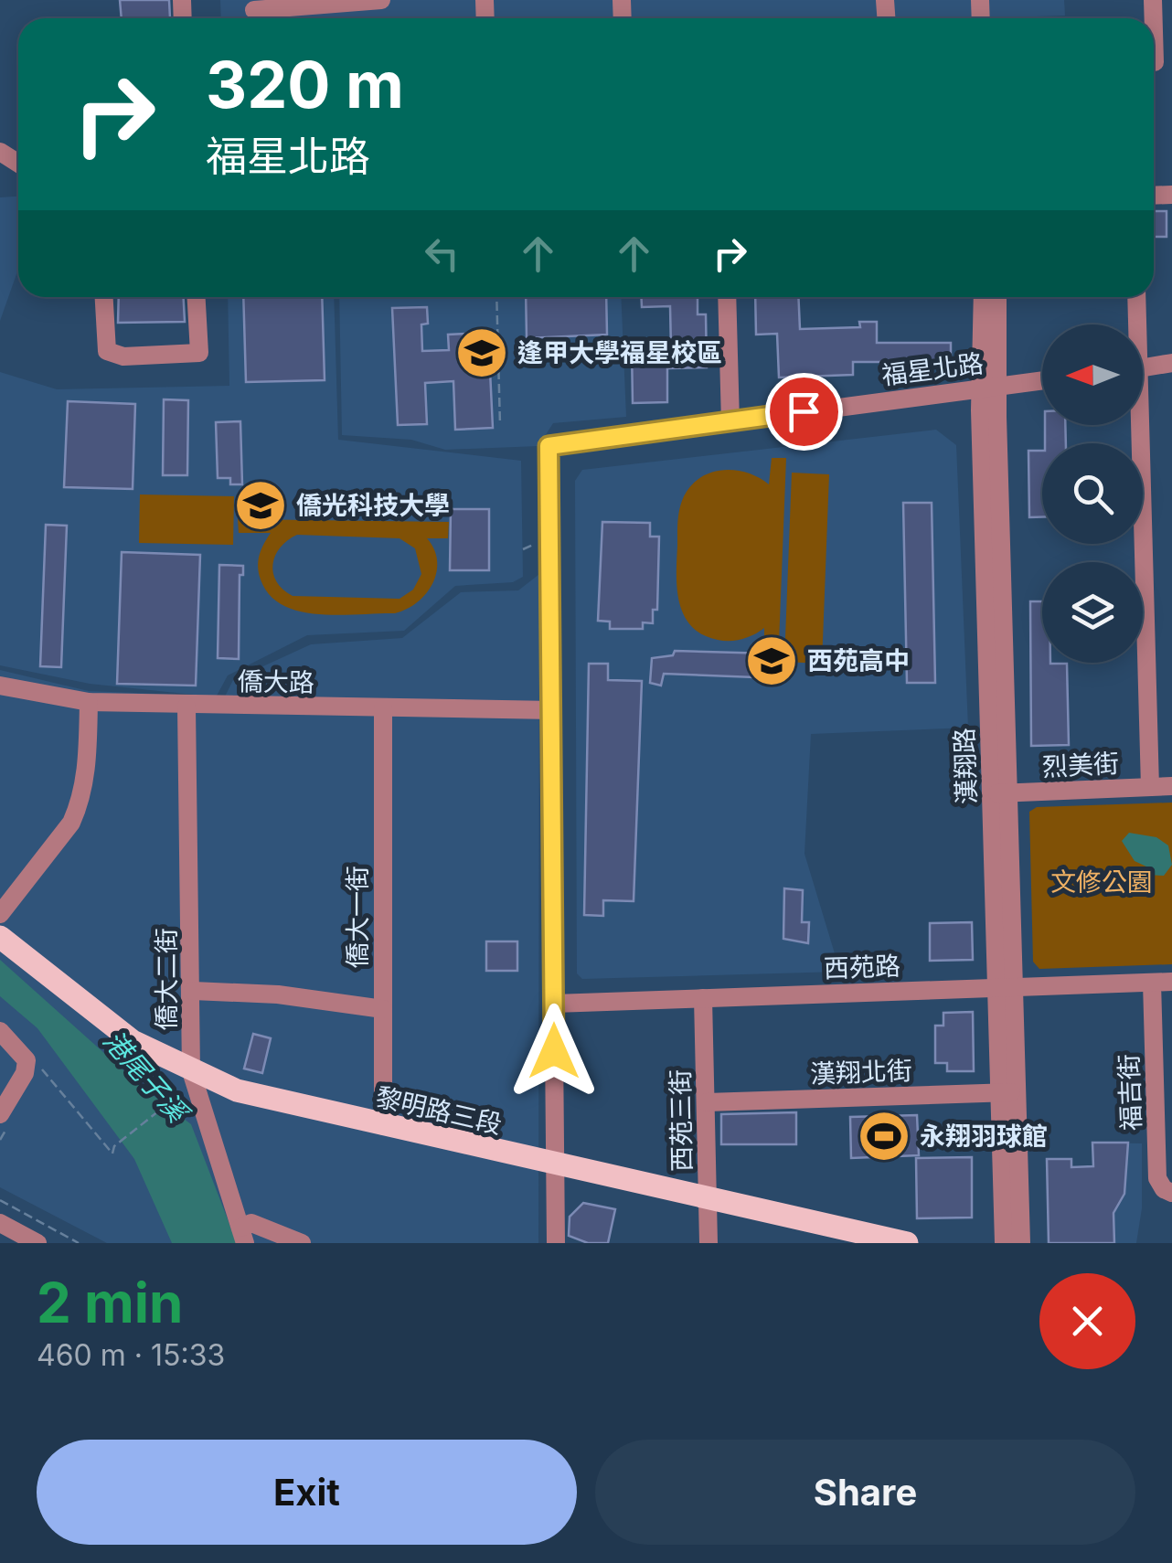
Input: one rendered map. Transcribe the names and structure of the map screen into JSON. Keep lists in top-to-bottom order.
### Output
{
  "streets": {
    "main road": ["黎明路三段"],
    "street": [
      "福星北路",
      "僑大路",
      "烈美街",
      "漢翔路",
      "僑大一街",
      "西苑路",
      "僑大二街",
      "漢翔北街",
      "福吉街",
      "西苑三街"
    ]
  },
  "crossings": [
    ["福星北路", "僑大路"],
    ["福星北路", "漢翔路"],
    ["福星北路", "西苑路"],
    ["福星北路", "黎明路三段"],
    ["僑大路", "僑大一街"],
    ["僑大路", "僑大二街"],
    ["烈美街", "漢翔路"],
    ["漢翔路", "西苑路"],
    ["漢翔路", "漢翔北街"],
    ["僑大一街", "黎明路三段"],
    ["西苑路", "福吉街"],
    ["西苑路", "西苑三街"],
    ["僑大二街", "黎明路三段"],
    ["漢翔北街", "西苑三街"],
    ["黎明路三段", "西苑三街"]
  ],
  "water": ["港尾子溪"],
  "parks": ["文修公園"],
  "places": {
    "school or university": ["逢甲大學福星校區", "僑光科技大學", "西苑高中"],
    "sports": ["永翔羽球館"]
  },
  "north": "left",
  "page": {
    "turn": ["320 m", "福星北路"],
    "heading": ["2 min", "460 m · 15:33"],
    "buttons": ["Exit", "Share"]
  }
}
